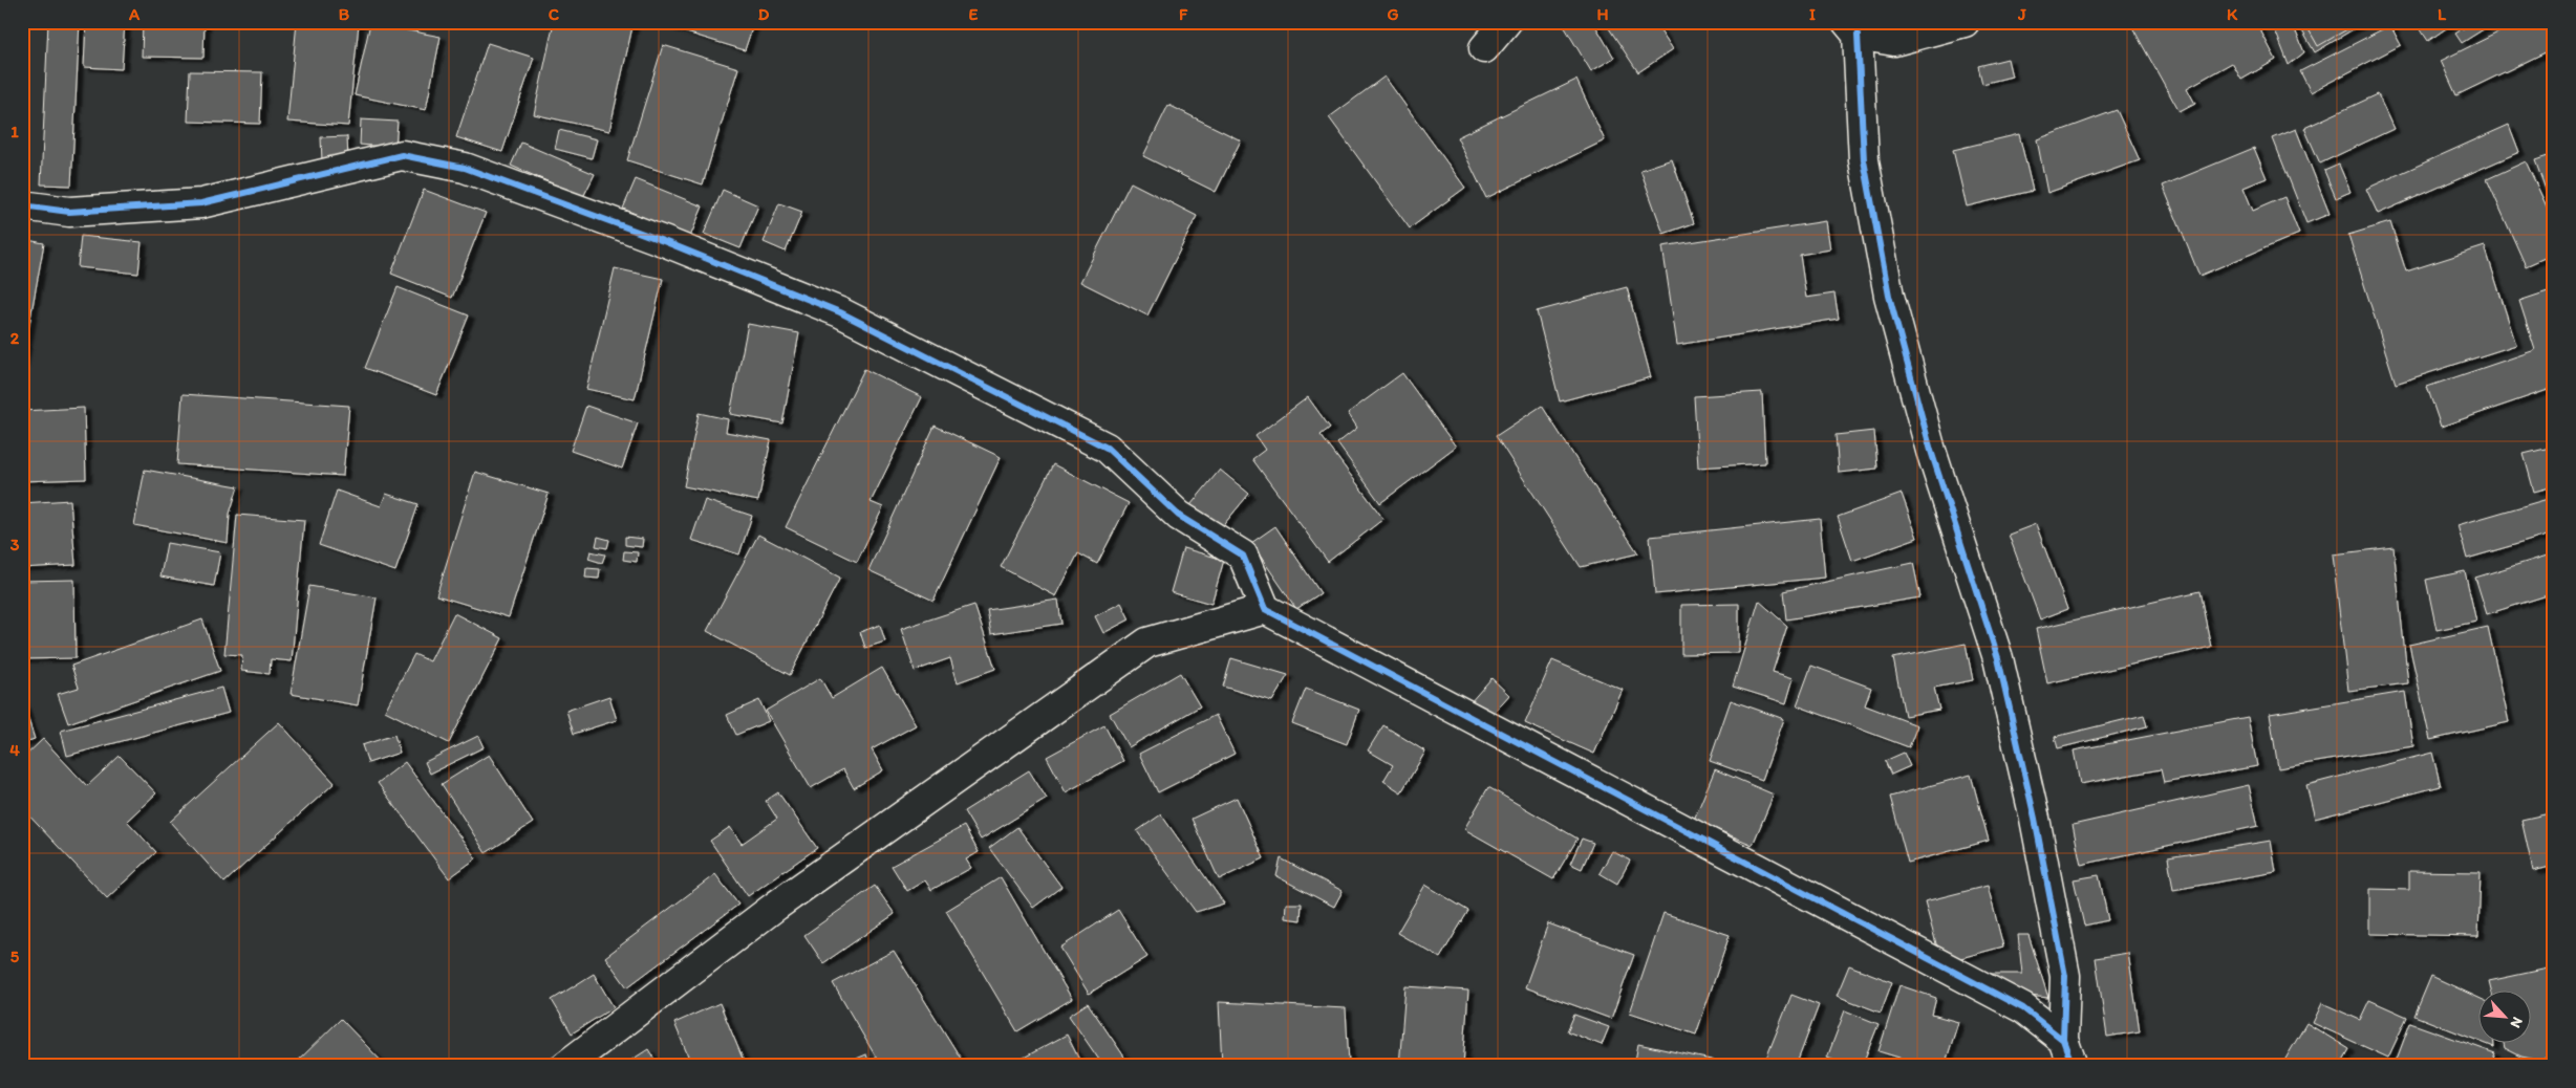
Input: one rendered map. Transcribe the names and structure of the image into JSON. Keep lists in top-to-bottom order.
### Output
{
  "north": "bottom right",
  "grid": {
    "columns": [
      "A",
      "B",
      "C",
      "D",
      "E",
      "F",
      "G",
      "H",
      "I",
      "J",
      "K",
      "L"
    ],
    "rows": [
      "1",
      "2",
      "3",
      "4",
      "5"
    ]
  }
}
